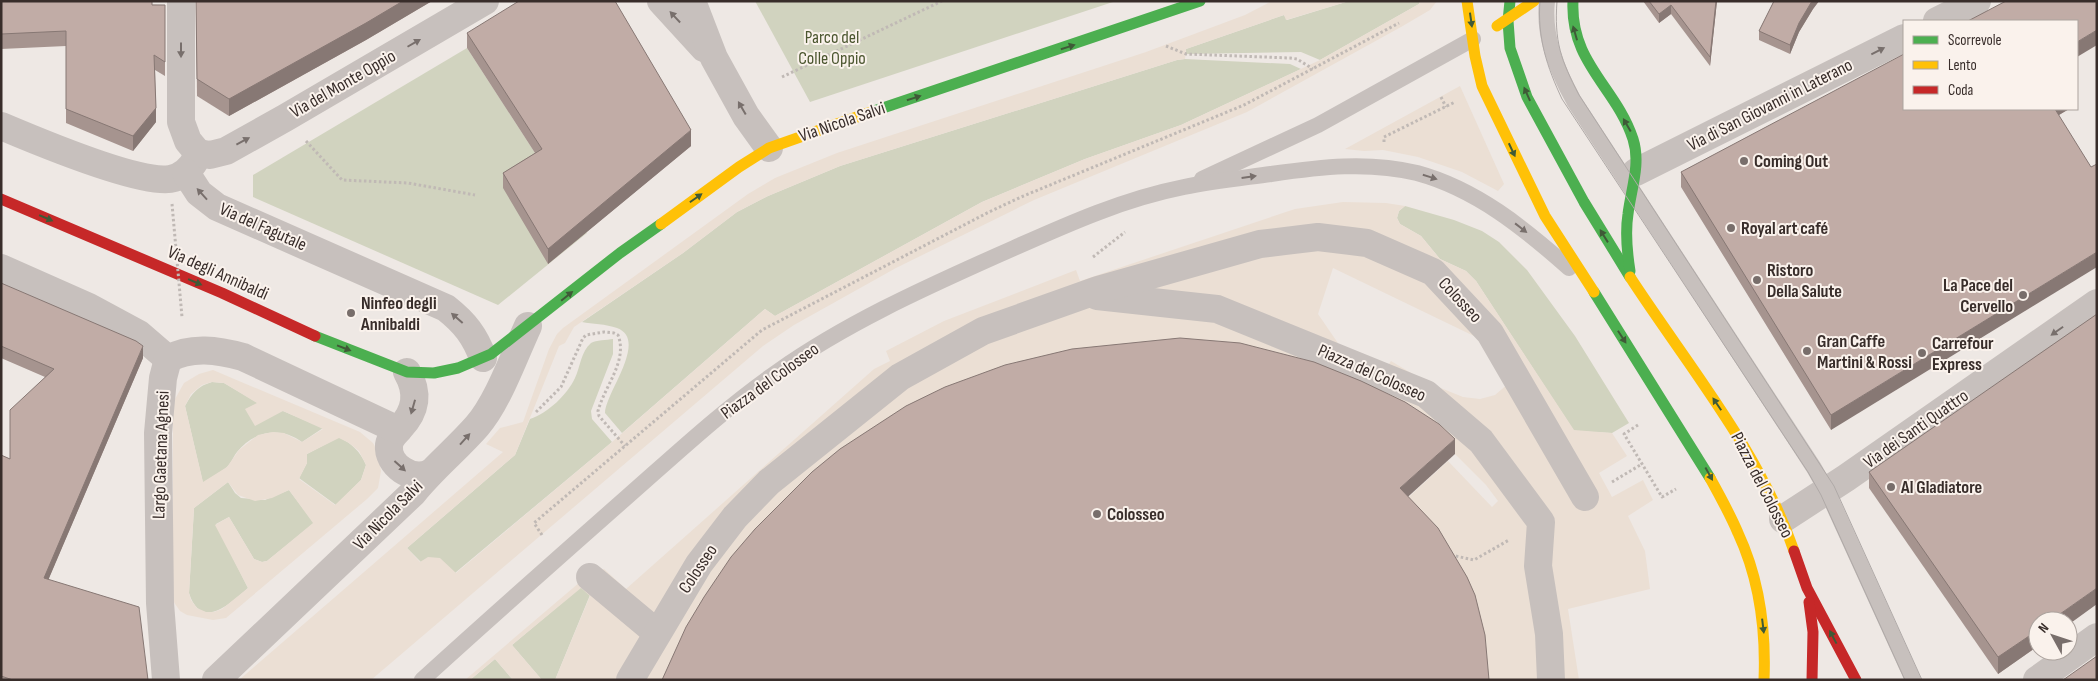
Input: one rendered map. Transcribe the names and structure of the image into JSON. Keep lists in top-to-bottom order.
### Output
{
  "streets": {
    "main road": ["Via Nicola Salvi", "Via degli Annibaldi", "Piazza del Colosseo"],
    "street": [
      "Via del Monte Oppio",
      "Via di San Giovanni in Laterano",
      "Via del Fagutale",
      "Colosseo",
      "Via dei Santi Quattro",
      "Largo Gaetana Agnesi"
    ]
  },
  "crossings": [
    ["Via del Monte Oppio", "Via del Fagutale"],
    ["Via di San Giovanni in Laterano", "Piazza del Colosseo"],
    ["Via Nicola Salvi", "Via del Fagutale"],
    ["Via Nicola Salvi", "Via degli Annibaldi"],
    ["Colosseo", "Piazza del Colosseo"],
    ["Piazza del Colosseo", "Via dei Santi Quattro"]
  ],
  "one_way": [
    "Via del Monte Oppio",
    "Via di San Giovanni in Laterano",
    "Via Nicola Salvi",
    "Via degli Annibaldi",
    "Via dei Santi Quattro"
  ],
  "parks": ["Parco del Colle Oppio"],
  "places": [
    "Coming Out",
    "Royal art café",
    "Ristoro Della Salute",
    "La Pace del Cervello",
    "Ninfeo degli Annibaldi",
    "Gran Caffe Martini & Rossi",
    "Carrefour Express",
    "Al Gladiatore",
    "Colosseo"
  ],
  "legend": ["Scorrevole", "Lento", "Coda"],
  "north": "top left"
}
